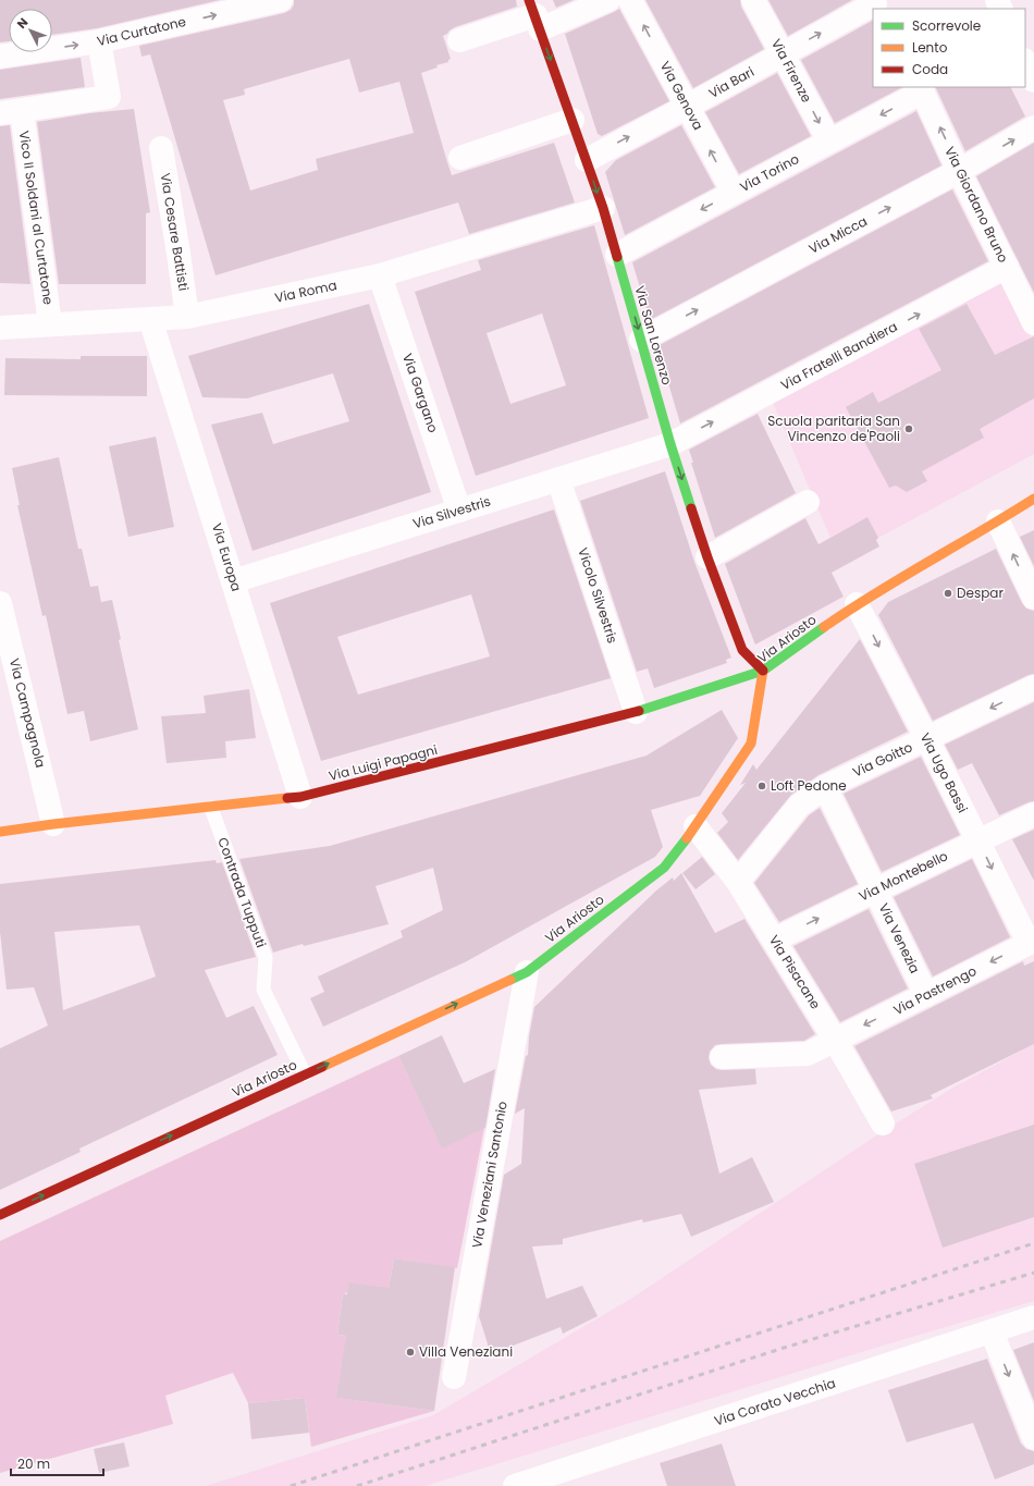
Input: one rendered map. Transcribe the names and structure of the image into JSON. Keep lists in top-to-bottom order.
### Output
{
  "streets": {
    "street": [
      "Via Curtatone",
      "Via Firenze",
      "Via Bari",
      "Via Genova",
      "Via Torino",
      "Via Giordano Bruno",
      "Vico II Soldani al Curtatone",
      "Via Cesare Battisti",
      "Via Micca",
      "Via Roma",
      "Via San Lorenzo",
      "Via Fratelli Bandiera",
      "Via Gargano",
      "Via Silvestris",
      "Via Europa",
      "Vicolo Silvestris",
      "Via Ariosto",
      "Via Campagnola",
      "Via Goitto",
      "Via Luigi Papagni",
      "Via Ugo Bassi",
      "Via Montebello",
      "Via Venezia",
      "Via Pisacane",
      "Via Pastrengo",
      "Via Veneziani Santonio",
      "Via Corato Vecchia"
    ],
    "lane": ["Contrada Tupputi"]
  },
  "crossings": [
    ["Via Firenze", "Via Bari"],
    ["Via Firenze", "Via Torino"],
    ["Via Bari", "Via Genova"],
    ["Via Bari", "Via San Lorenzo"],
    ["Via Genova", "Via Torino"],
    ["Via Torino", "Via Giordano Bruno"],
    ["Via Torino", "Via San Lorenzo"],
    ["Via Giordano Bruno", "Via Micca"],
    ["Via Giordano Bruno", "Via Fratelli Bandiera"],
    ["Vico II Soldani al Curtatone", "Via Roma"],
    ["Via Cesare Battisti", "Via Roma"],
    ["Via Micca", "Via San Lorenzo"],
    ["Via Roma", "Via San Lorenzo"],
    ["Via Roma", "Via Gargano"],
    ["Via Roma", "Via Europa"],
    ["Via San Lorenzo", "Via Fratelli Bandiera"],
    ["Via San Lorenzo", "Via Silvestris"],
    ["Via San Lorenzo", "Via Ariosto"],
    ["Via San Lorenzo", "Via Luigi Papagni"],
    ["Via Fratelli Bandiera", "Via Silvestris"],
    ["Via Gargano", "Via Silvestris"],
    ["Via Silvestris", "Via Europa"],
    ["Via Silvestris", "Vicolo Silvestris"],
    ["Via Europa", "Via Luigi Papagni"],
    ["Vicolo Silvestris", "Via Luigi Papagni"],
    ["Via Ariosto", "Via Luigi Papagni"],
    ["Via Ariosto", "Via Ugo Bassi"],
    ["Via Ariosto", "Contrada Tupputi"],
    ["Via Ariosto", "Via Pisacane"],
    ["Via Ariosto", "Via Veneziani Santonio"],
    ["Via Campagnola", "Via Luigi Papagni"],
    ["Via Goitto", "Via Ugo Bassi"],
    ["Via Goitto", "Via Venezia"],
    ["Via Goitto", "Via Pisacane"],
    ["Via Luigi Papagni", "Contrada Tupputi"],
    ["Via Ugo Bassi", "Via Montebello"],
    ["Via Ugo Bassi", "Via Pastrengo"],
    ["Via Montebello", "Via Venezia"],
    ["Via Montebello", "Via Pisacane"],
    ["Via Venezia", "Via Pastrengo"],
    ["Via Pisacane", "Via Pastrengo"]
  ],
  "one_way": [
    "Via Curtatone",
    "Via Firenze",
    "Via Genova",
    "Via Torino",
    "Via Micca",
    "Via San Lorenzo",
    "Via Fratelli Bandiera",
    "Via Ariosto",
    "Via Ugo Bassi",
    "Via Montebello",
    "Via Pastrengo"
  ],
  "places": [
    "Scuola paritaria San Vincenzo de'Paoli",
    "Despar",
    "Loft Pedone",
    "Villa Veneziani"
  ],
  "legend": ["Scorrevole", "Lento", "Coda"],
  "scale_bar": "20 m",
  "north": "top left"
}
